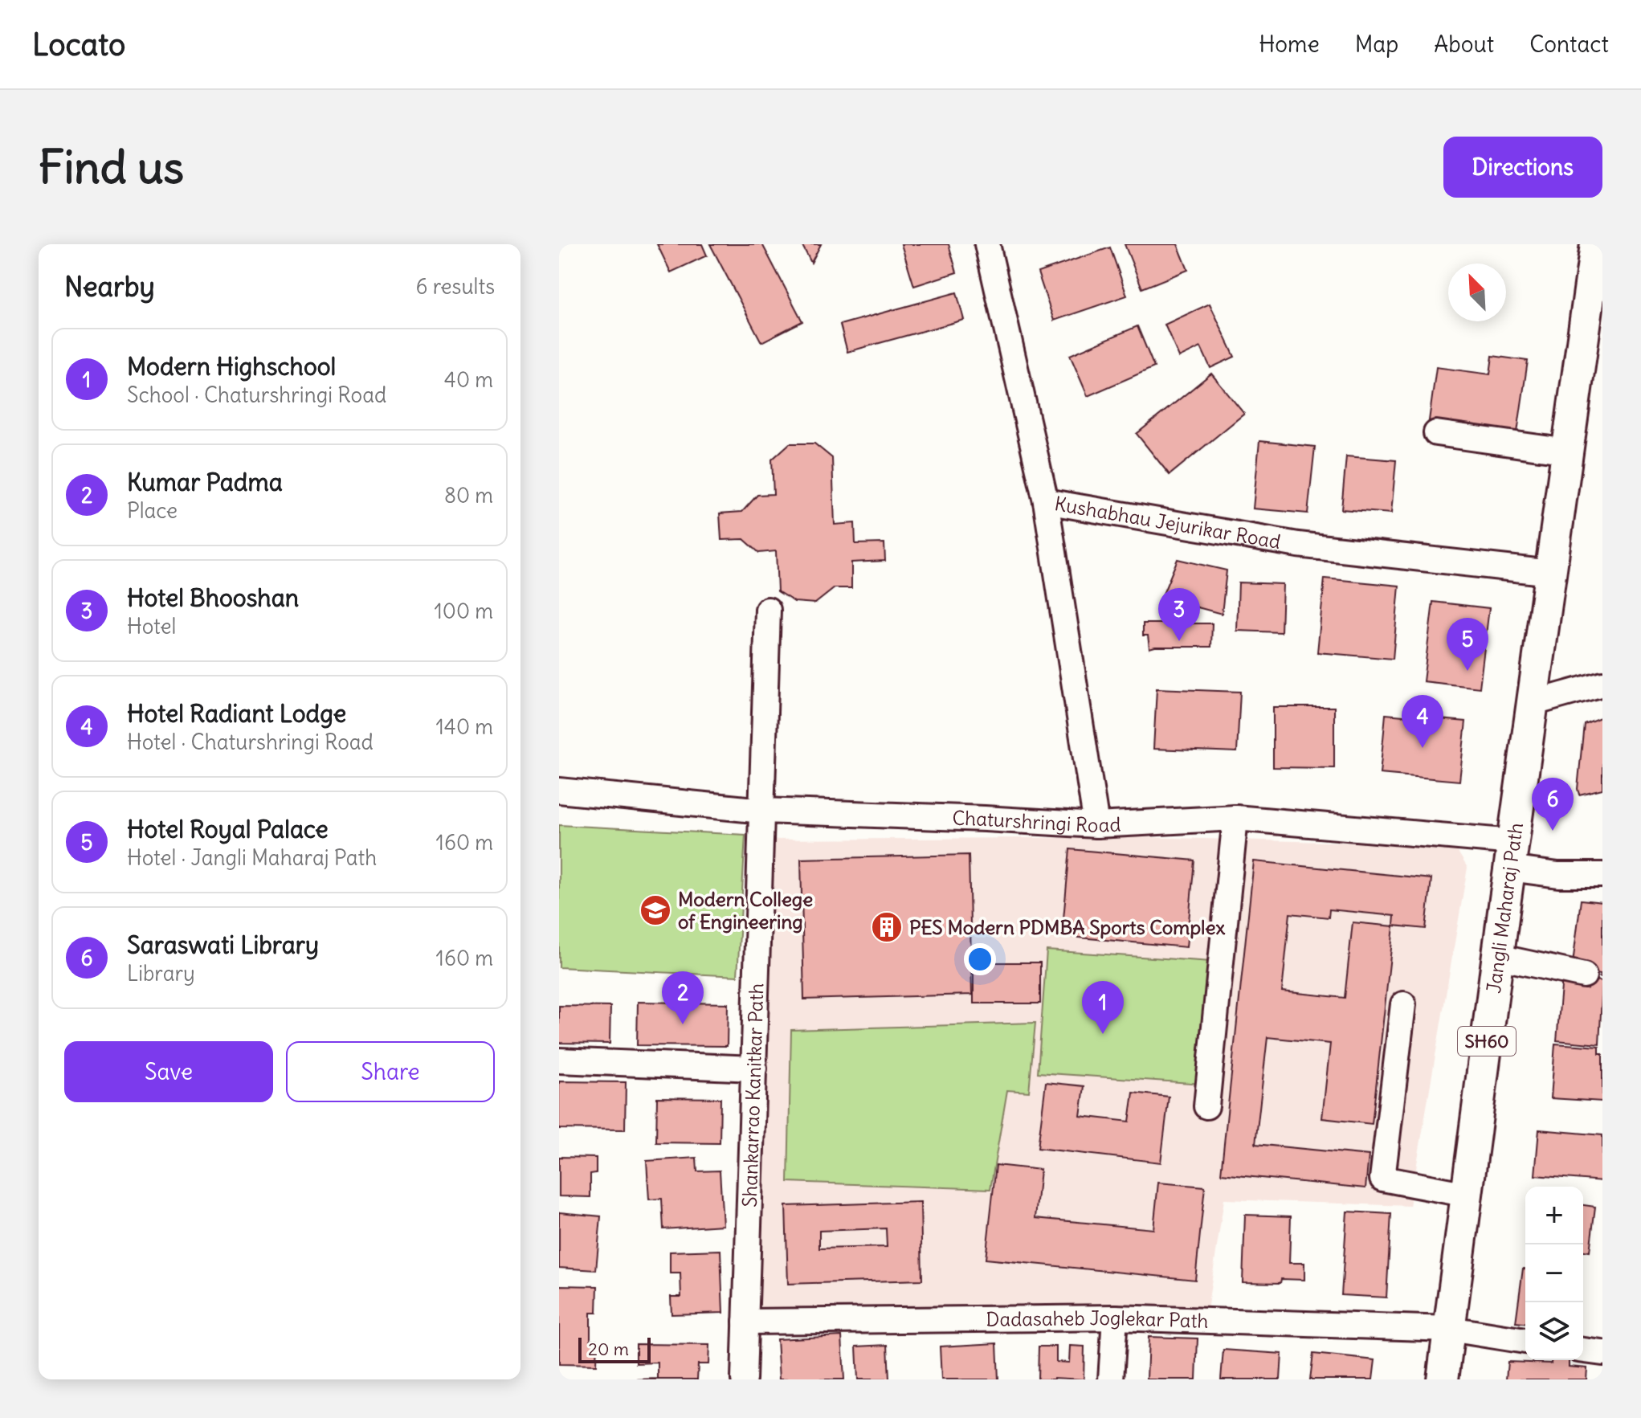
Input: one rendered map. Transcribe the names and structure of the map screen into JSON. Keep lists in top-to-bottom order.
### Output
{
  "streets": {
    "main road": ["Jangli Maharaj Path", "SH60"],
    "street": [
      "Kushabhau Jejurikar Road",
      "Chaturshringi Road",
      "Shankarrao Kanitkar Path",
      "Dadasaheb Joglekar Path"
    ]
  },
  "crossings": [
    ["Kushabhau Jejurikar Road", "Jangli Maharaj Path"],
    ["Chaturshringi Road", "Jangli Maharaj Path"],
    ["Chaturshringi Road", "Shankarrao Kanitkar Path"],
    ["Jangli Maharaj Path", "Dadasaheb Joglekar Path"],
    ["Shankarrao Kanitkar Path", "Dadasaheb Joglekar Path"]
  ],
  "places": {
    "school or university": ["Modern College of Engineering"],
    "building": ["PES Modern PDMBA Sports Complex"]
  },
  "scale_bar": "20 m",
  "north": "top left",
  "page": {
    "header": "Locato",
    "nav": [
      "Home",
      "Map",
      "About",
      "Contact"
    ],
    "buttons": [
      "Directions",
      ["Save", "Share"]
    ],
    "title": "Find us",
    "heading": ["Nearby", "6 results"],
    "list": [
      {
        "mark": "1",
        "name": "Modern Highschool",
        "note": "School · Chaturshringi Road",
        "value": "40 m"
      },
      {
        "mark": "2",
        "name": "Kumar Padma",
        "note": "Place",
        "value": "80 m"
      },
      {
        "mark": "3",
        "name": "Hotel Bhooshan",
        "note": "Hotel",
        "value": "100 m"
      },
      {
        "mark": "4",
        "name": "Hotel Radiant Lodge",
        "note": "Hotel · Chaturshringi Road",
        "value": "140 m"
      },
      {
        "mark": "5",
        "name": "Hotel Royal Palace",
        "note": "Hotel · Jangli Maharaj Path",
        "value": "160 m"
      },
      {
        "mark": "6",
        "name": "Saraswati Library",
        "note": "Library",
        "value": "160 m"
      }
    ],
    "pins": [
      "3",
      "5",
      "4",
      "6",
      "2",
      "1"
    ],
    "map_buttons": ["+", "−"],
    "scale": "20 m"
  }
}
